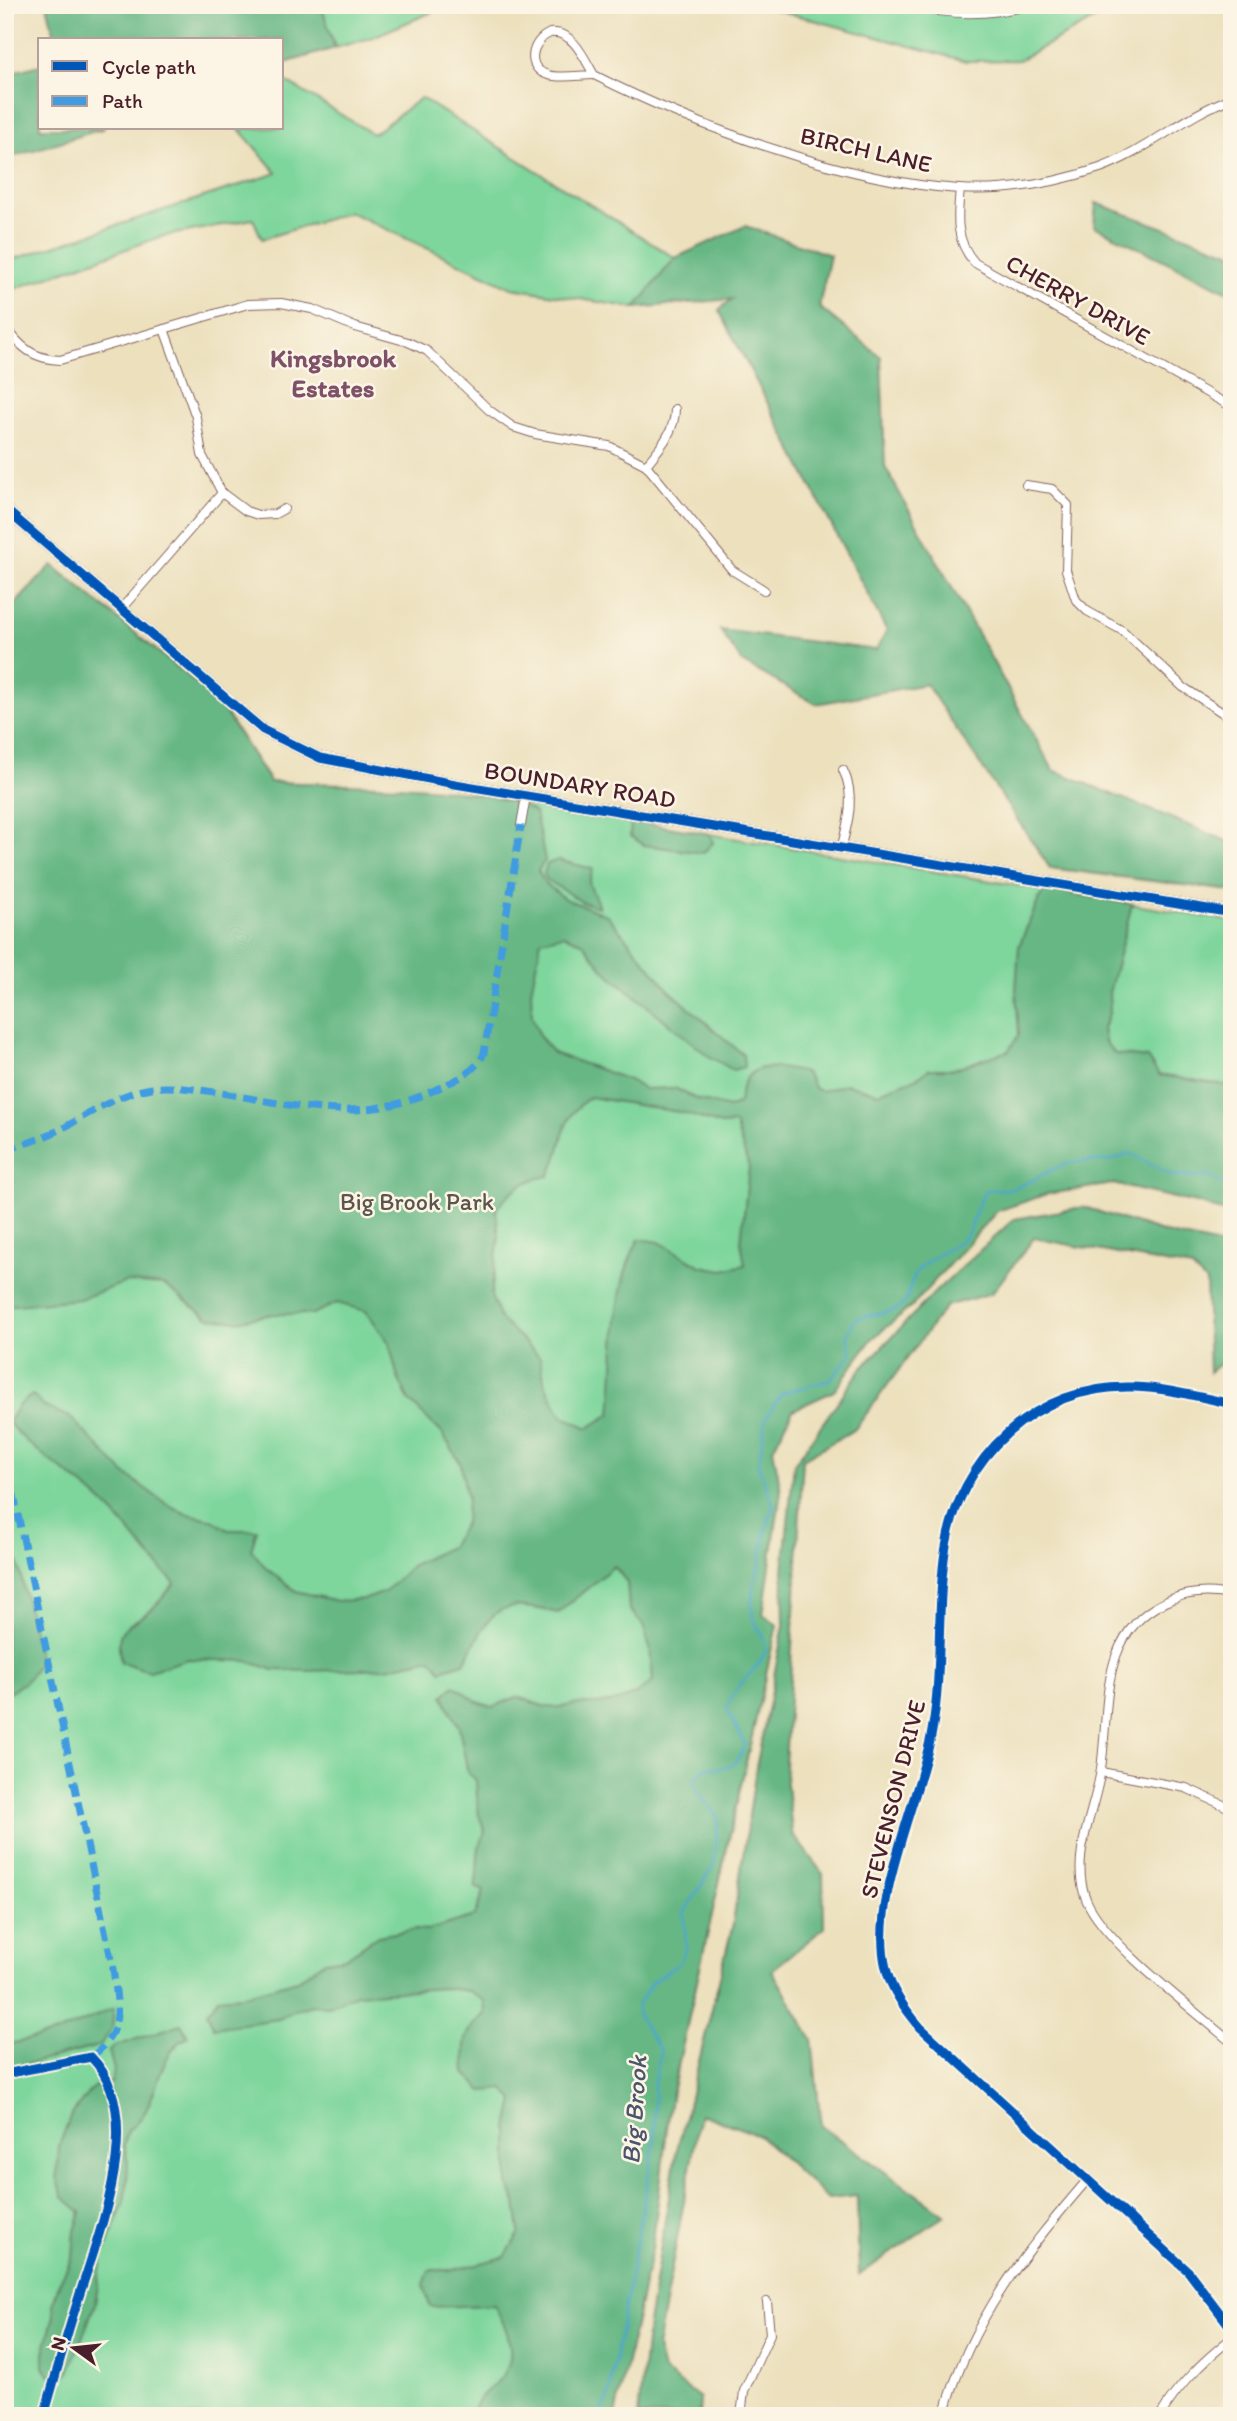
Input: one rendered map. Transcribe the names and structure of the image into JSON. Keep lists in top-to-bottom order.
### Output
{
  "streets": {
    "street": [
      "BIRCH LANE",
      "CHERRY DRIVE",
      "BOUNDARY ROAD",
      "STEVENSON DRIVE"
    ]
  },
  "crossings": [
    ["BIRCH LANE", "CHERRY DRIVE"]
  ],
  "districts": ["Kingsbrook Estates"],
  "water": ["Big Brook"],
  "parks": ["Big Brook Park"],
  "legend": ["Cycle path", "Path"],
  "north": "left"
}
